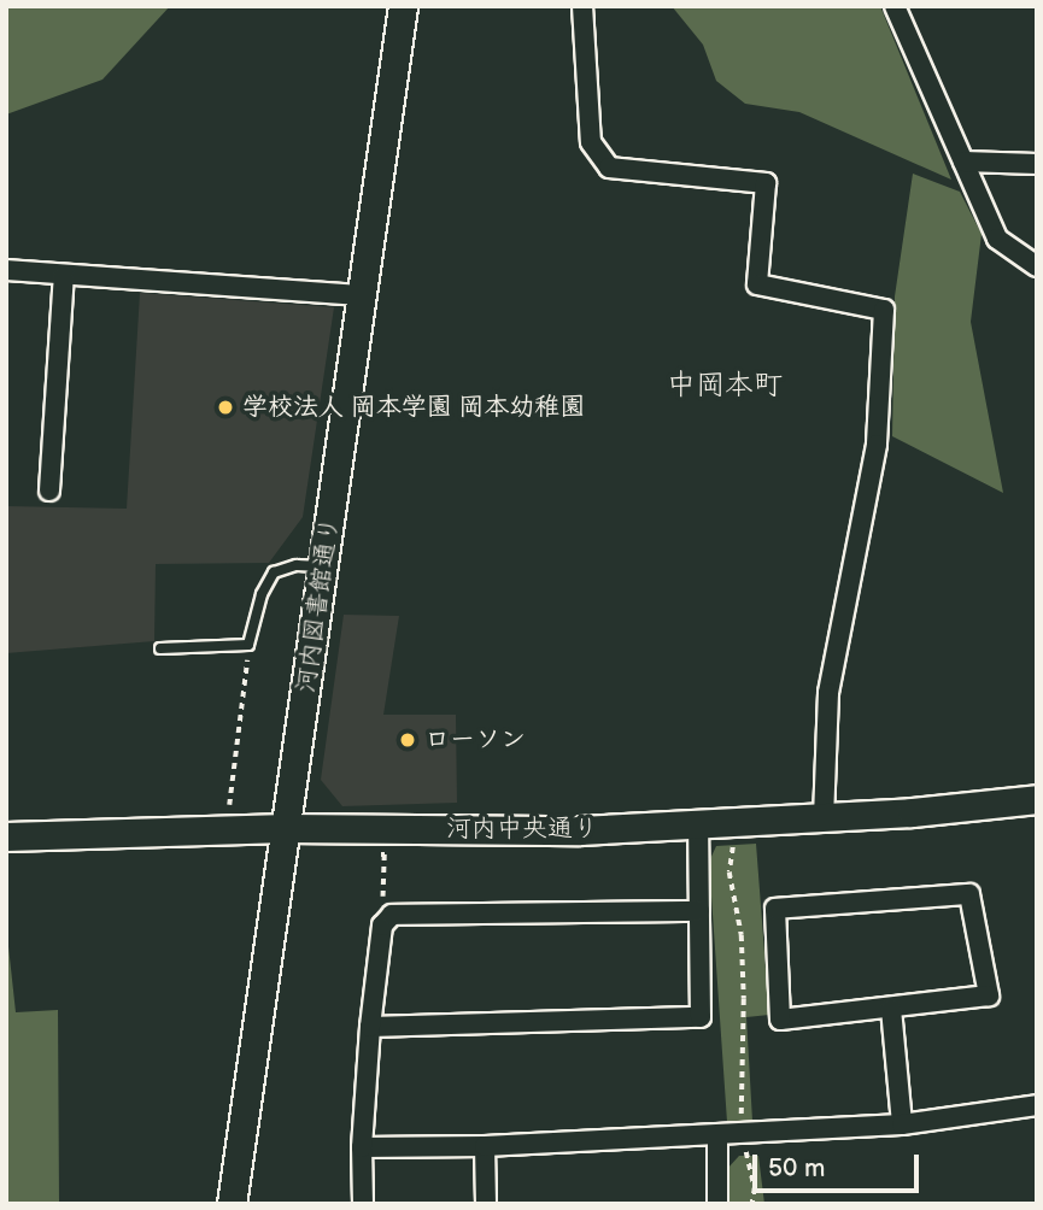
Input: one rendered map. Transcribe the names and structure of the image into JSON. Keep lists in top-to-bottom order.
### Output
{
  "streets": {
    "street": ["河内図書館通り", "河内中央通り"]
  },
  "crossings": [
    ["河内図書館通り", "河内中央通り"]
  ],
  "districts": ["中岡本町"],
  "places": ["学校法人 岡本学園 岡本幼稚園", "ローソン"],
  "scale_bar": "50 m"
}
